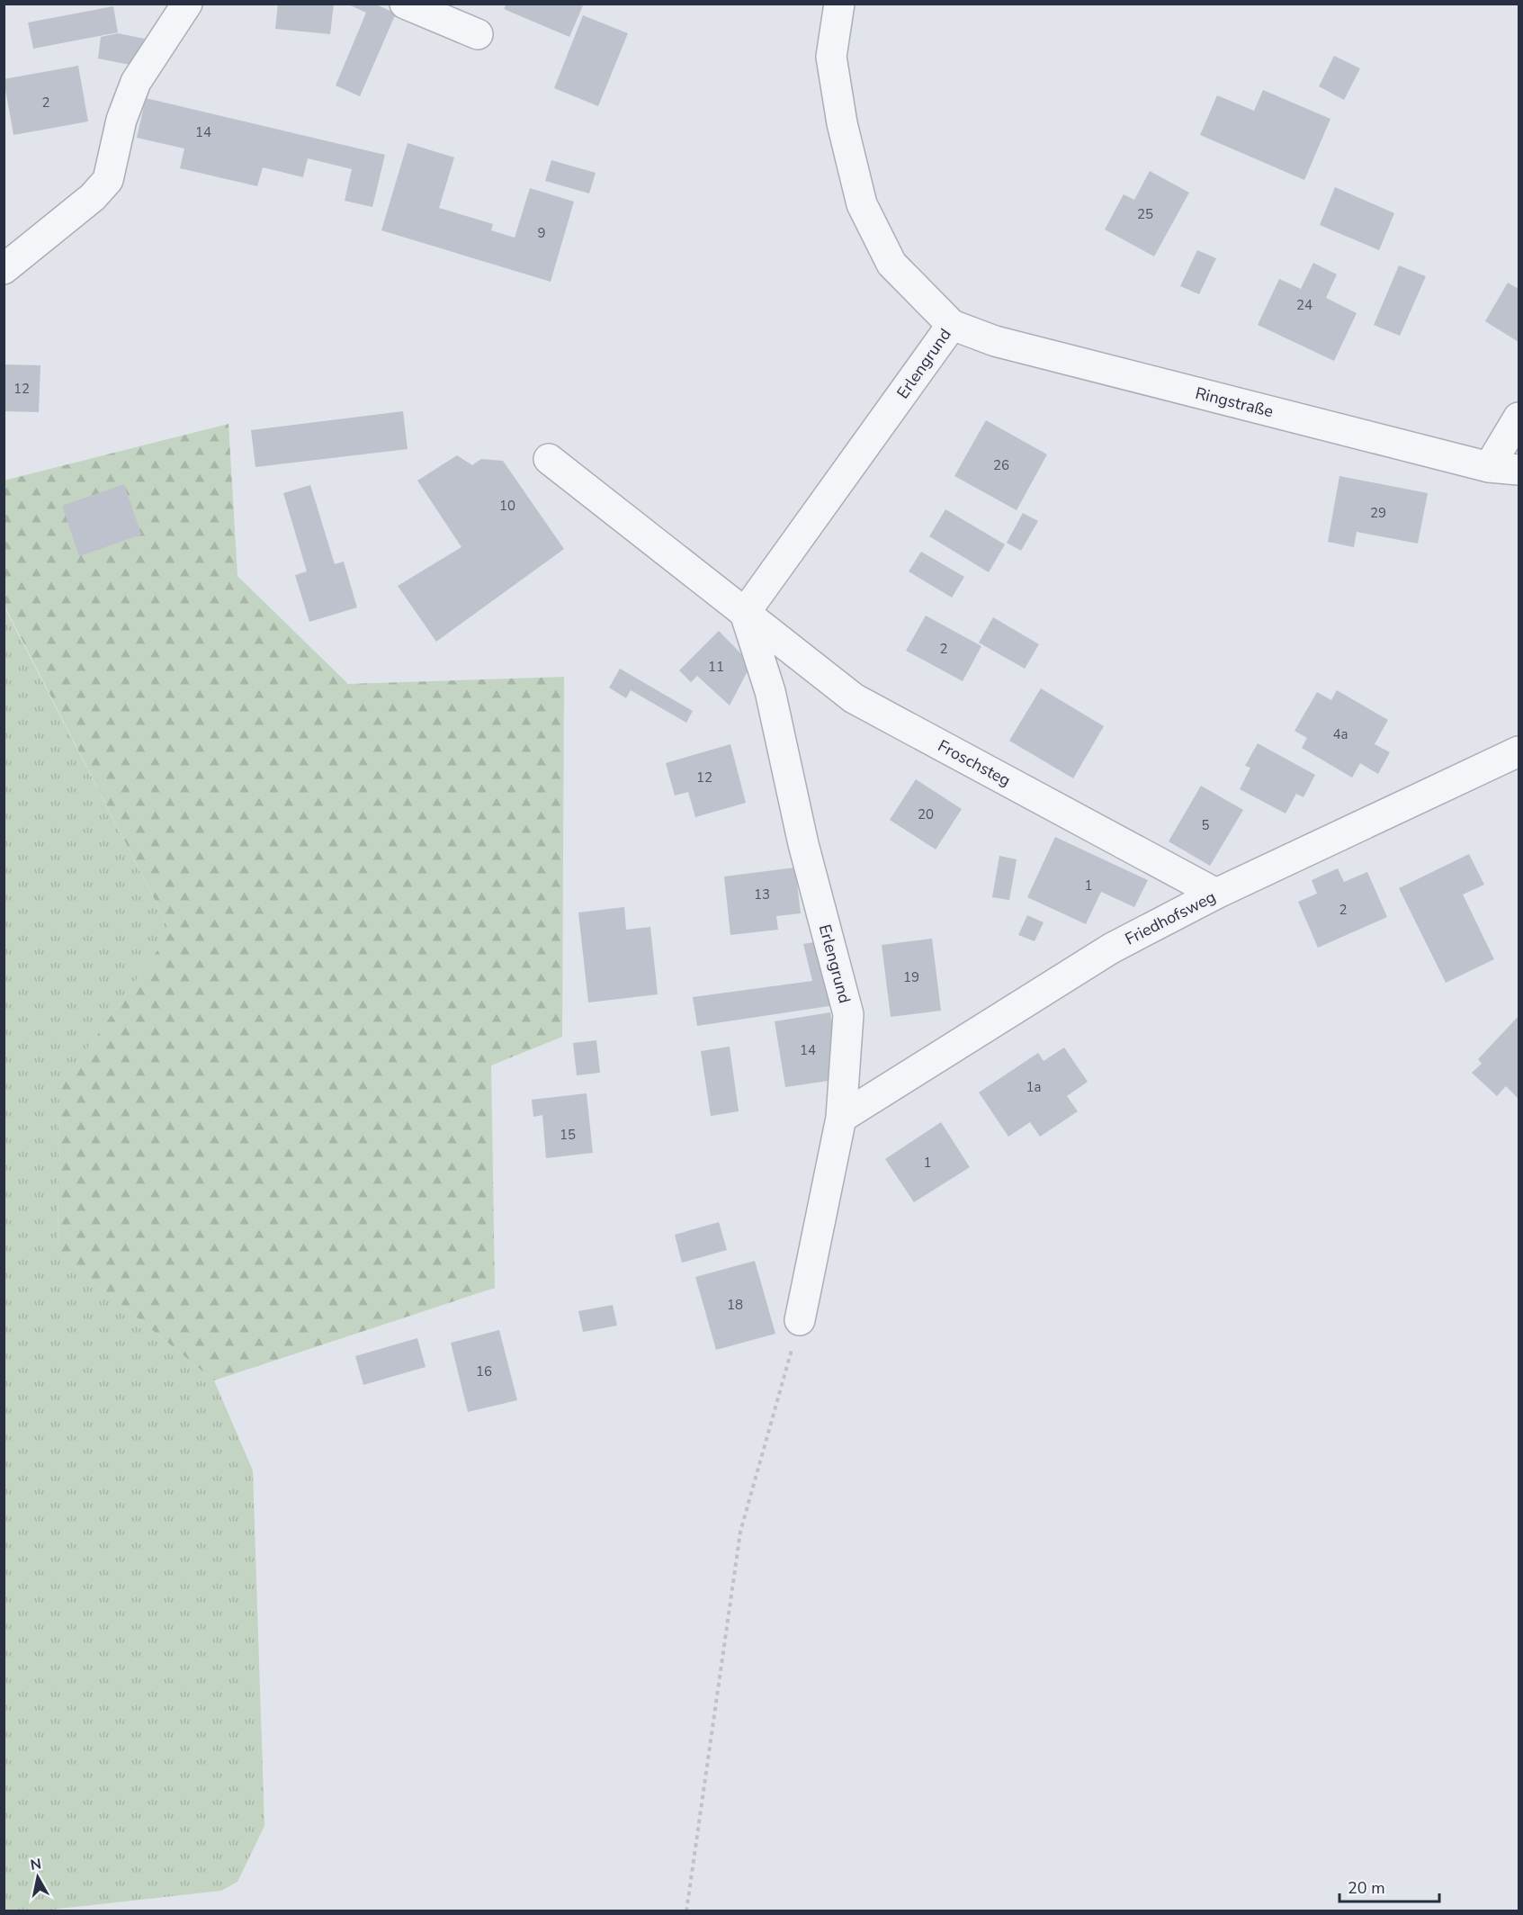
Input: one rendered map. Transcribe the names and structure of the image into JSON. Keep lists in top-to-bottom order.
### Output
{
  "streets": {
    "street": [
      "Erlengrund",
      "Ringstraße",
      "Froschsteg",
      "Friedhofsweg"
    ]
  },
  "crossings": [
    ["Erlengrund", "Ringstraße"],
    ["Erlengrund", "Froschsteg"],
    ["Erlengrund", "Friedhofsweg"],
    ["Froschsteg", "Friedhofsweg"]
  ],
  "house_numbers": [
    "2",
    "14",
    "25",
    "9",
    "24",
    "12",
    "26",
    "10",
    "29",
    "2",
    "11",
    "4a",
    "12",
    "20",
    "5",
    "1",
    "13",
    "2",
    "19",
    "14",
    "1a",
    "15",
    "1",
    "18",
    "16"
  ],
  "scale_bar": "20 m",
  "north": "top"
}
